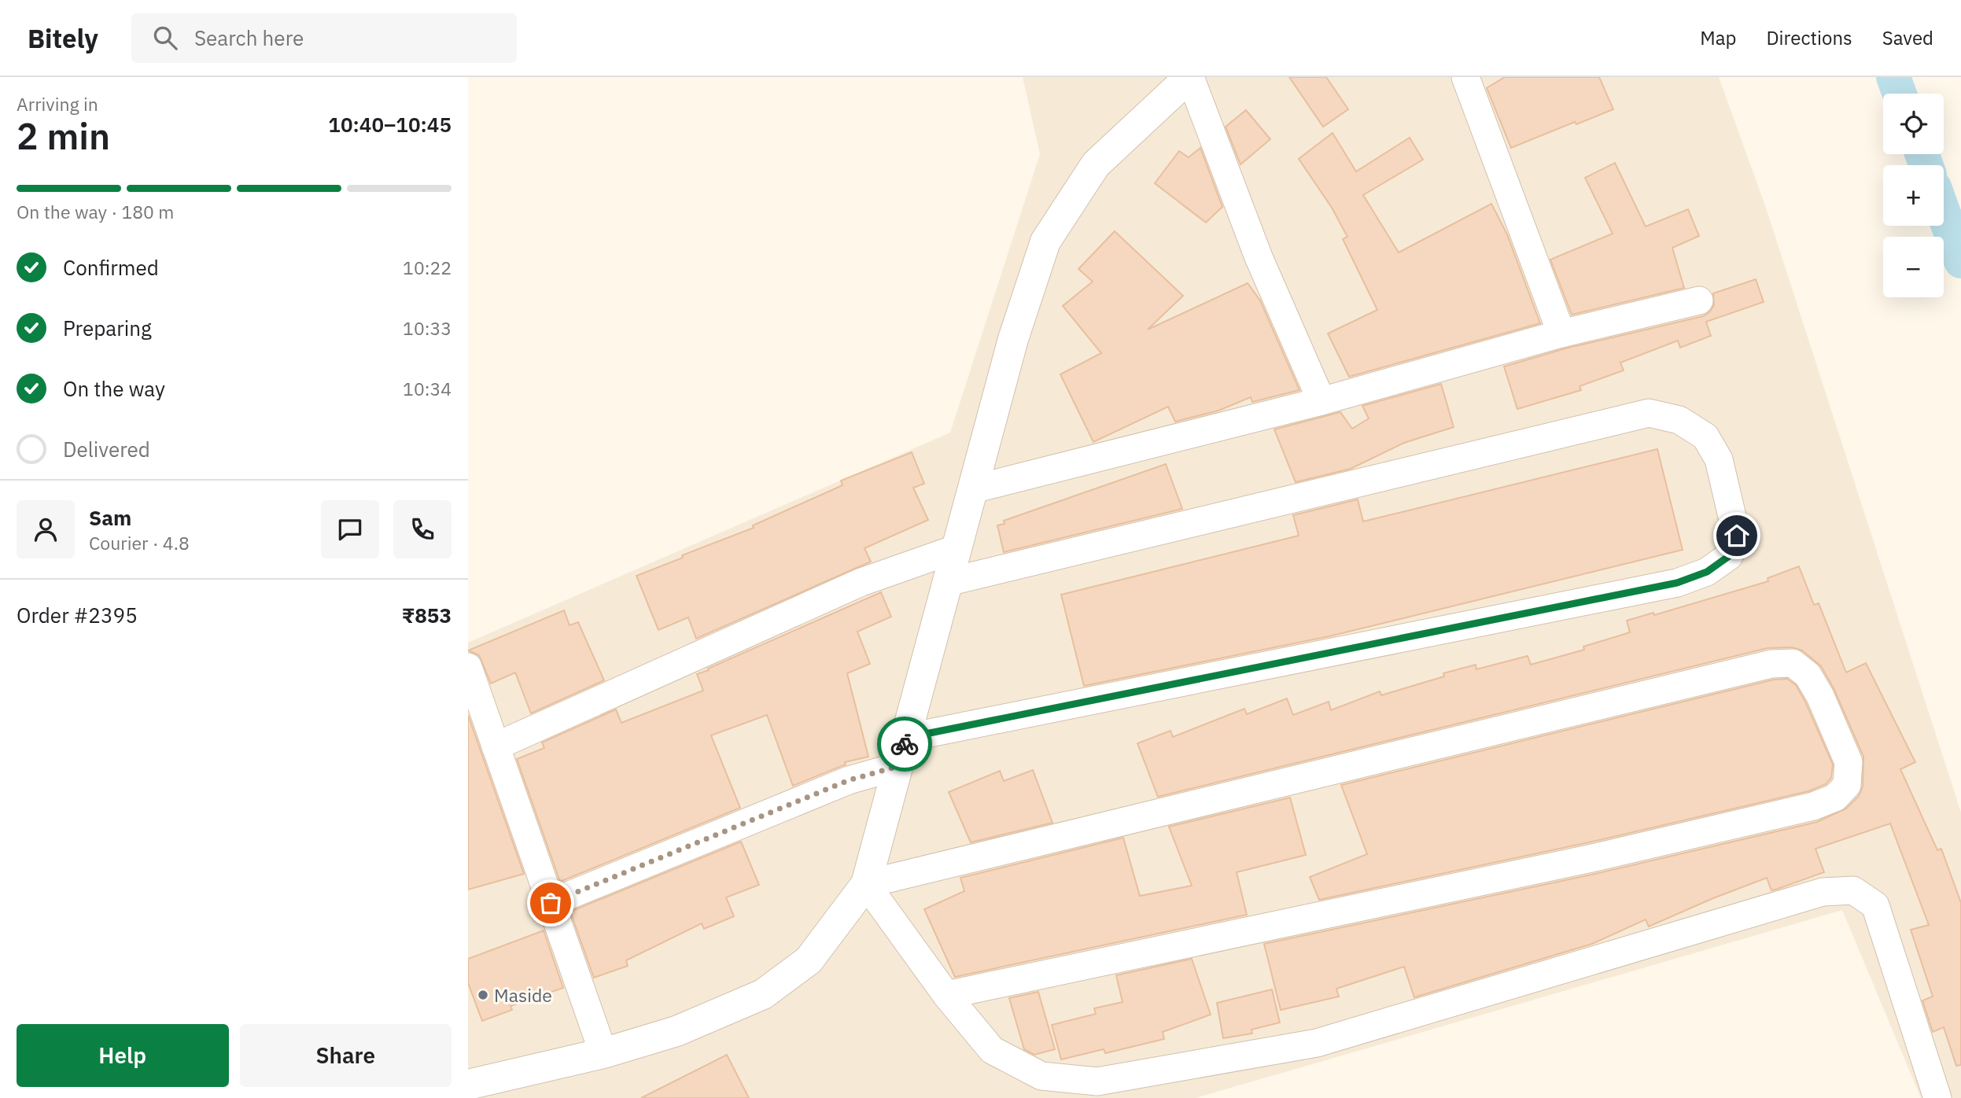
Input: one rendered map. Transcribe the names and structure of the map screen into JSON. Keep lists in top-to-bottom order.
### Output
{
  "places": ["Maside"],
  "page": {
    "header": "Bitely",
    "search": "Search here",
    "nav": ["Map", "Directions", "Saved"],
    "heading": ["2 min", "Arriving in", "10:40–10:45"],
    "panel": [
      "Sam",
      "Courier · 4.8",
      "Order #2395",
      "₹853"
    ],
    "map_buttons": ["+", "−"],
    "bar": "On the way · 180 m",
    "list": [
      ["Confirmed", "10:22"],
      ["Preparing", "10:33"],
      ["On the way", "10:34"],
      "Delivered"
    ],
    "buttons": ["Help", "Share"]
  }
}
